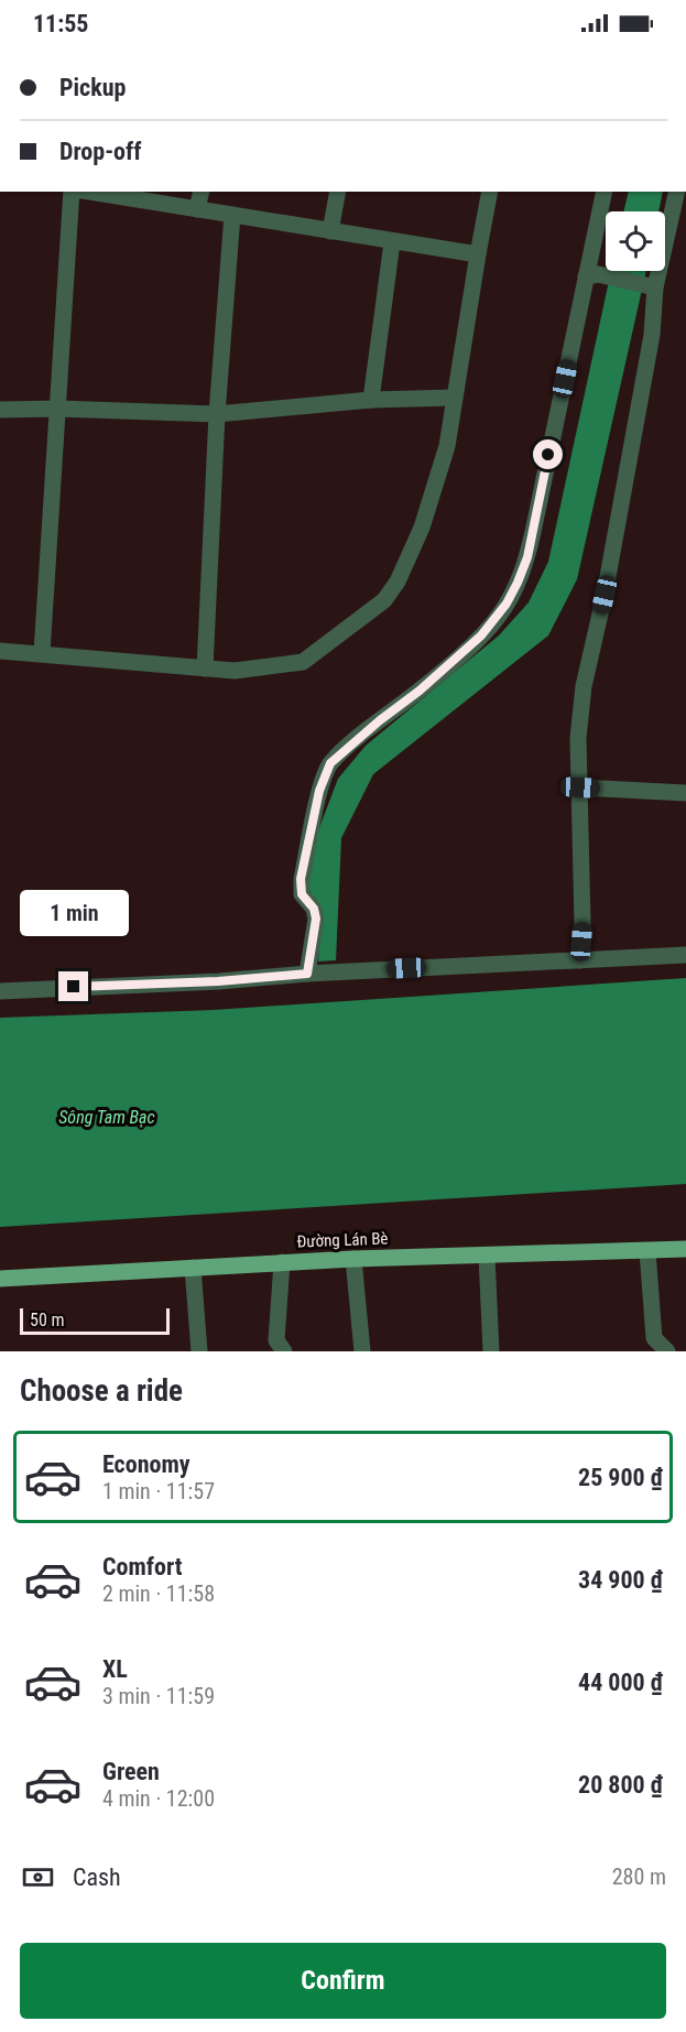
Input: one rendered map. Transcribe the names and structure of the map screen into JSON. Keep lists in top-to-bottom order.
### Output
{
  "streets": {
    "main road": ["Đường Lán Bè"]
  },
  "water": ["Sông Tam Bạc"],
  "scale_bar": "50 m",
  "page": {
    "status": "11:55",
    "banner": ["Pickup", "Drop-off"],
    "bubble": "1 min",
    "scale": "50 m",
    "heading": "Choose a ride",
    "list": [
      {
        "name": "Economy",
        "note": "1 min · 11:57",
        "value": "25 900 ₫"
      },
      {
        "name": "Comfort",
        "note": "2 min · 11:58",
        "value": "34 900 ₫"
      },
      {
        "name": "XL",
        "note": "3 min · 11:59",
        "value": "44 000 ₫"
      },
      {
        "name": "Green",
        "note": "4 min · 12:00",
        "value": "20 800 ₫"
      }
    ],
    "pay": ["Cash", "280 m"],
    "buttons": "Confirm"
  }
}
